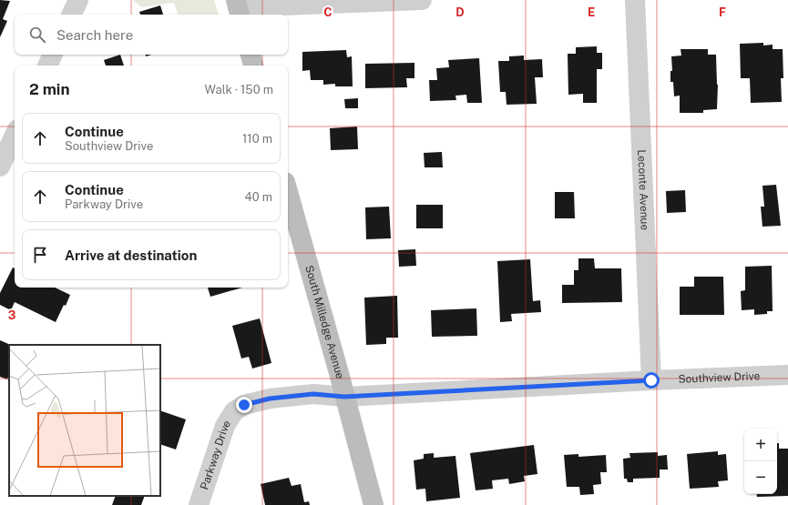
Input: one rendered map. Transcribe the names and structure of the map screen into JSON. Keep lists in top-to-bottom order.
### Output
{
  "streets": {
    "main road": ["South Milledge Avenue"],
    "street": ["Leconte Avenue", "Southview Drive", "Parkway Drive"]
  },
  "crossings": [
    ["Leconte Avenue", "Southview Drive"],
    ["South Milledge Avenue", "Southview Drive"],
    ["South Milledge Avenue", "Parkway Drive"],
    ["Southview Drive", "Parkway Drive"]
  ],
  "page": {
    "search": "Search here",
    "heading": ["2 min", "Walk · 150 m"],
    "list": [
      ["Continue", "Southview Drive", "110 m"],
      ["Continue", "Parkway Drive", "40 m"],
      "Arrive at destination"
    ],
    "map_buttons": ["+", "−"]
  },
  "grid": {
    "columns": [
      "C",
      "D",
      "E",
      "F"
    ],
    "rows": ["3"]
  }
}
